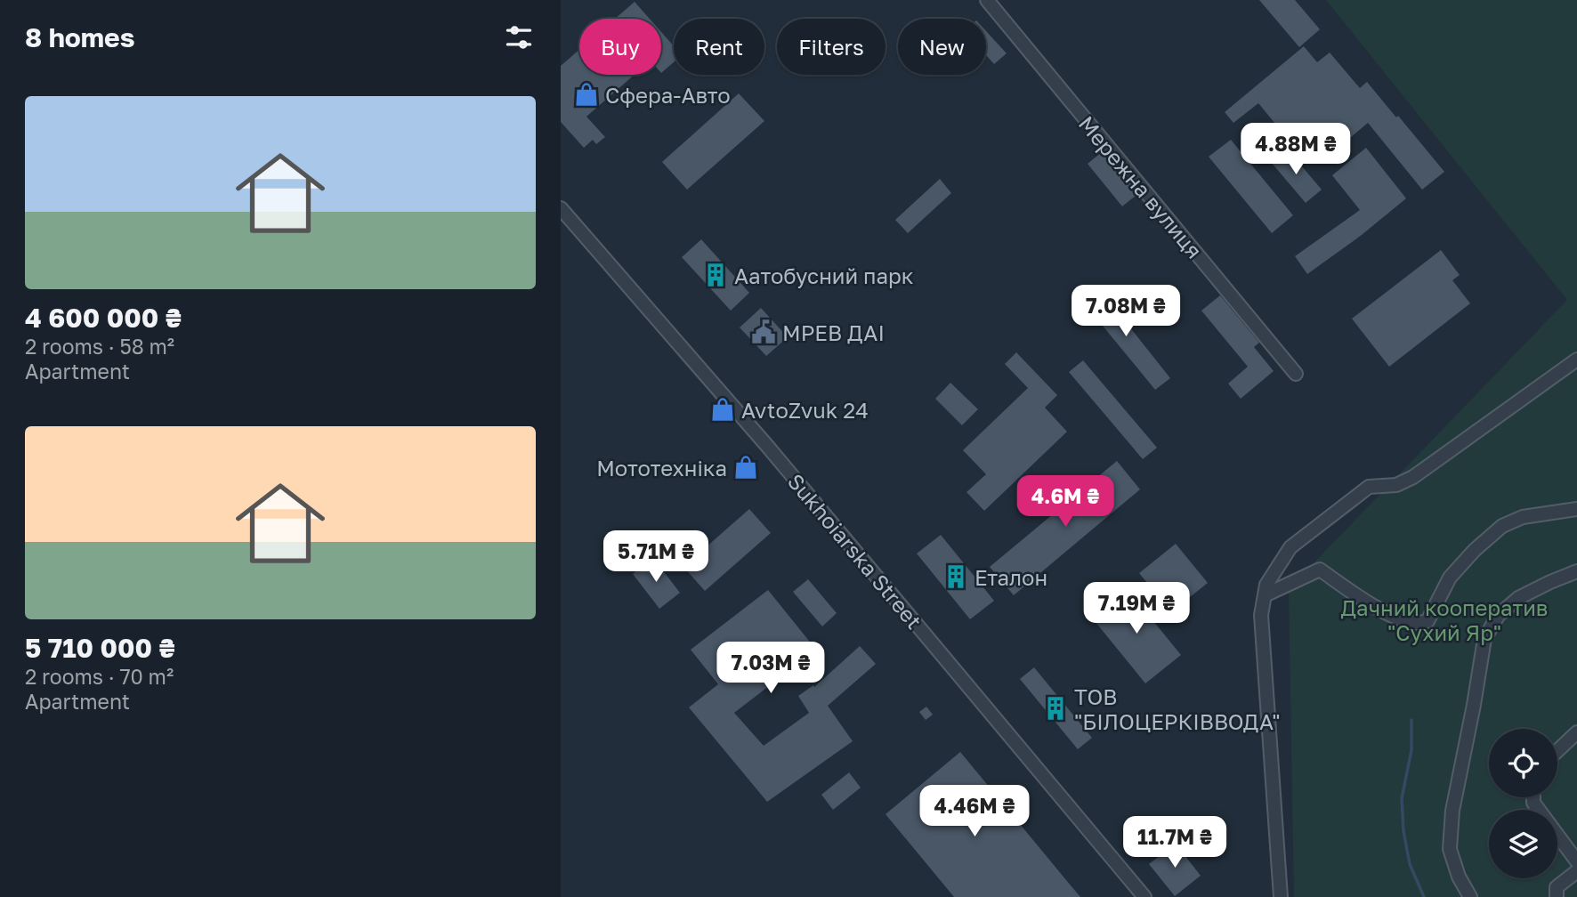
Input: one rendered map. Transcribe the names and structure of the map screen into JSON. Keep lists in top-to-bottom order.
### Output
{
  "streets": {
    "street": ["Мережна вулиця", "Sukhoiarska Street"]
  },
  "parks": ["Дачний кооператив \"Сухий Яр\""],
  "places": {
    "shop": ["Сфера-Авто", "AvtoZvuk 24", "Мототехніка"],
    "building": ["Аатобусний парк", "Еталон", "ТОВ \"БІЛОЦЕРКІВВОДА\""],
    "public building": ["МРЕВ ДАІ"]
  },
  "page": {
    "heading": "8 homes",
    "chip": [
      "Buy",
      "Rent",
      "Filters",
      "New"
    ],
    "list": [
      {
        "name": "4 600 000 ₴",
        "note": "2 rooms · 58 m² · Apartment"
      },
      {
        "name": "5 710 000 ₴",
        "note": "2 rooms · 70 m² · Apartment"
      }
    ],
    "price": [
      "4.88M ₴",
      "7.08M ₴",
      "4.6M ₴",
      "5.71M ₴",
      "7.19M ₴",
      "7.03M ₴",
      "4.46M ₴",
      "11.7M ₴"
    ]
  }
}
